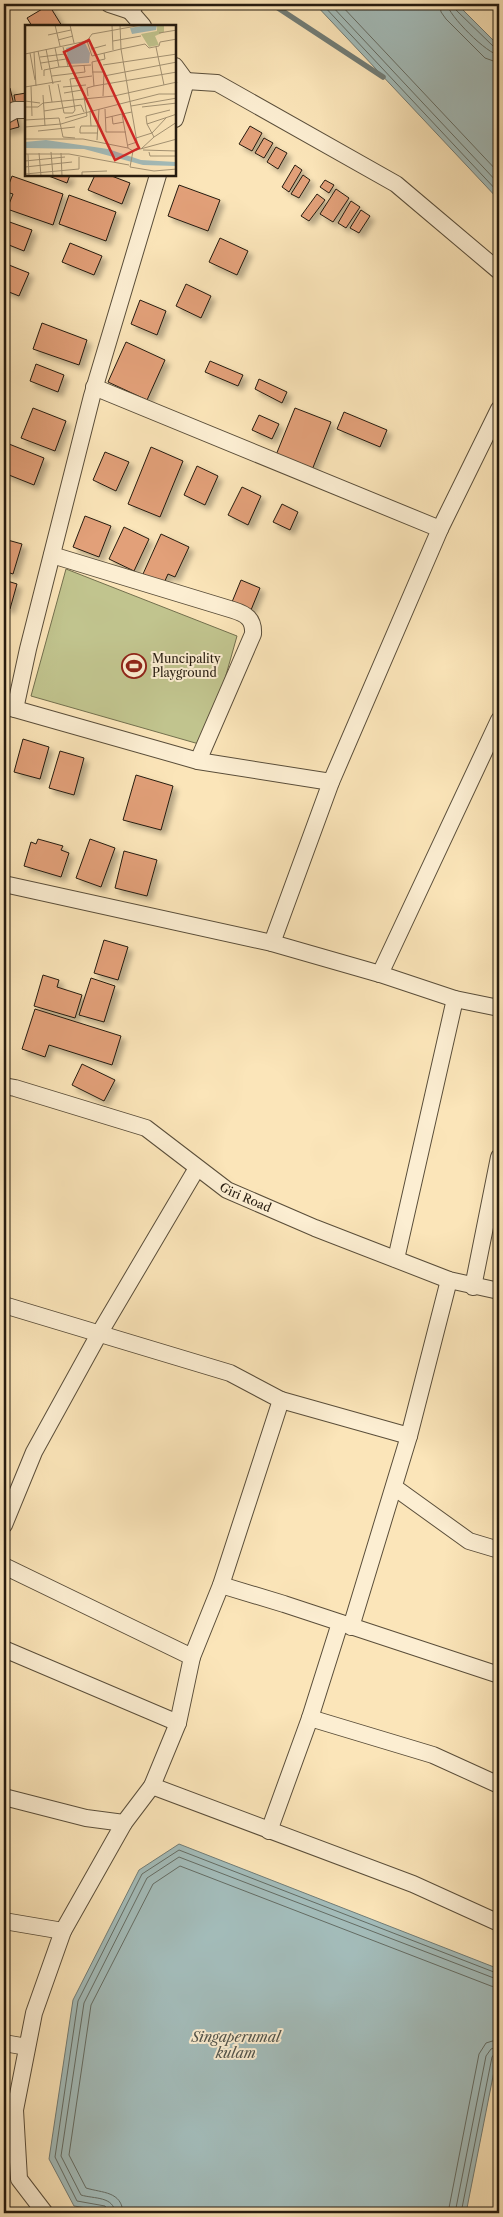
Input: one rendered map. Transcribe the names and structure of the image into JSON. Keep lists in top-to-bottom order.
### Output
{
  "streets": {
    "street": ["Giri Road"]
  },
  "water": ["Singaperumal kulam"],
  "places": {
    "sports": ["Muncipality Playground"]
  }
}
